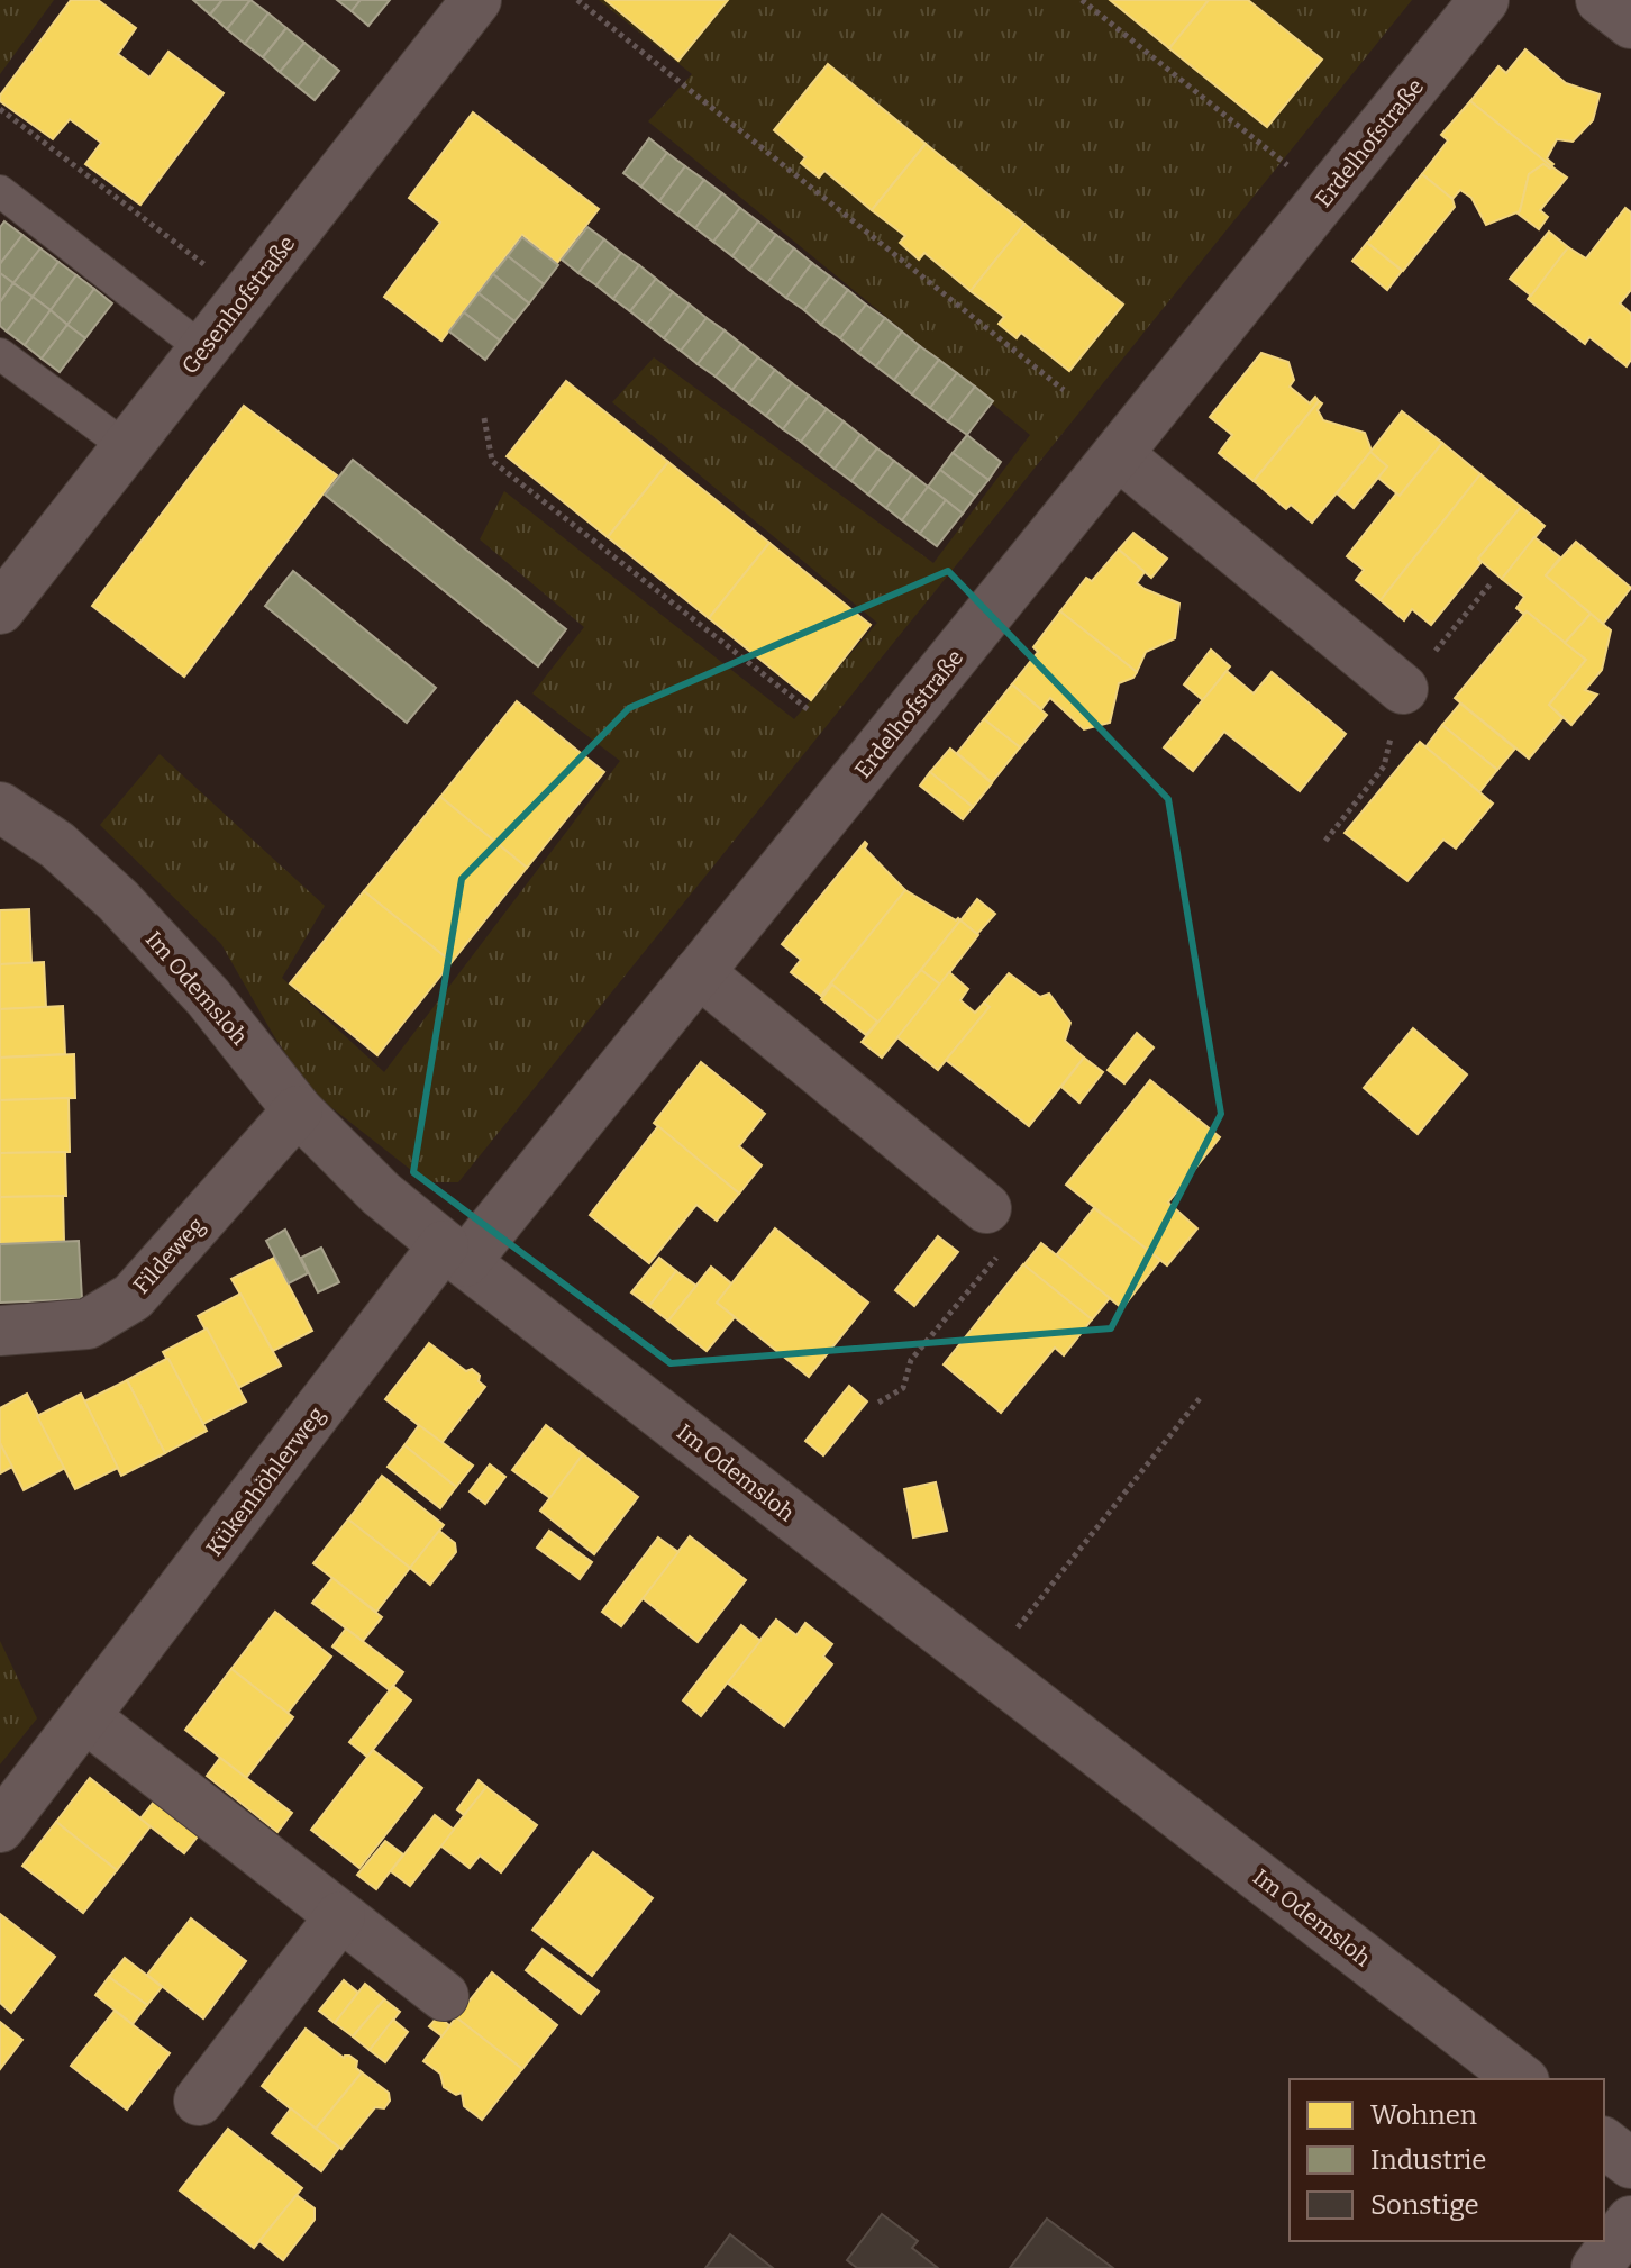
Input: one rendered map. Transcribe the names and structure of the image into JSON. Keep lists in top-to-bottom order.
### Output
{
  "streets": {
    "street": [
      "Erdelhofstraße",
      "Gesenhofstraße",
      "Im Odemsloh",
      "Fildeweg",
      "Kükenhöhlerweg"
    ]
  },
  "crossings": [
    ["Erdelhofstraße", "Im Odemsloh"],
    ["Erdelhofstraße", "Kükenhöhlerweg"],
    ["Im Odemsloh", "Fildeweg"],
    ["Im Odemsloh", "Kükenhöhlerweg"]
  ],
  "legend": ["Wohnen", "Industrie", "Sonstige"]
}
